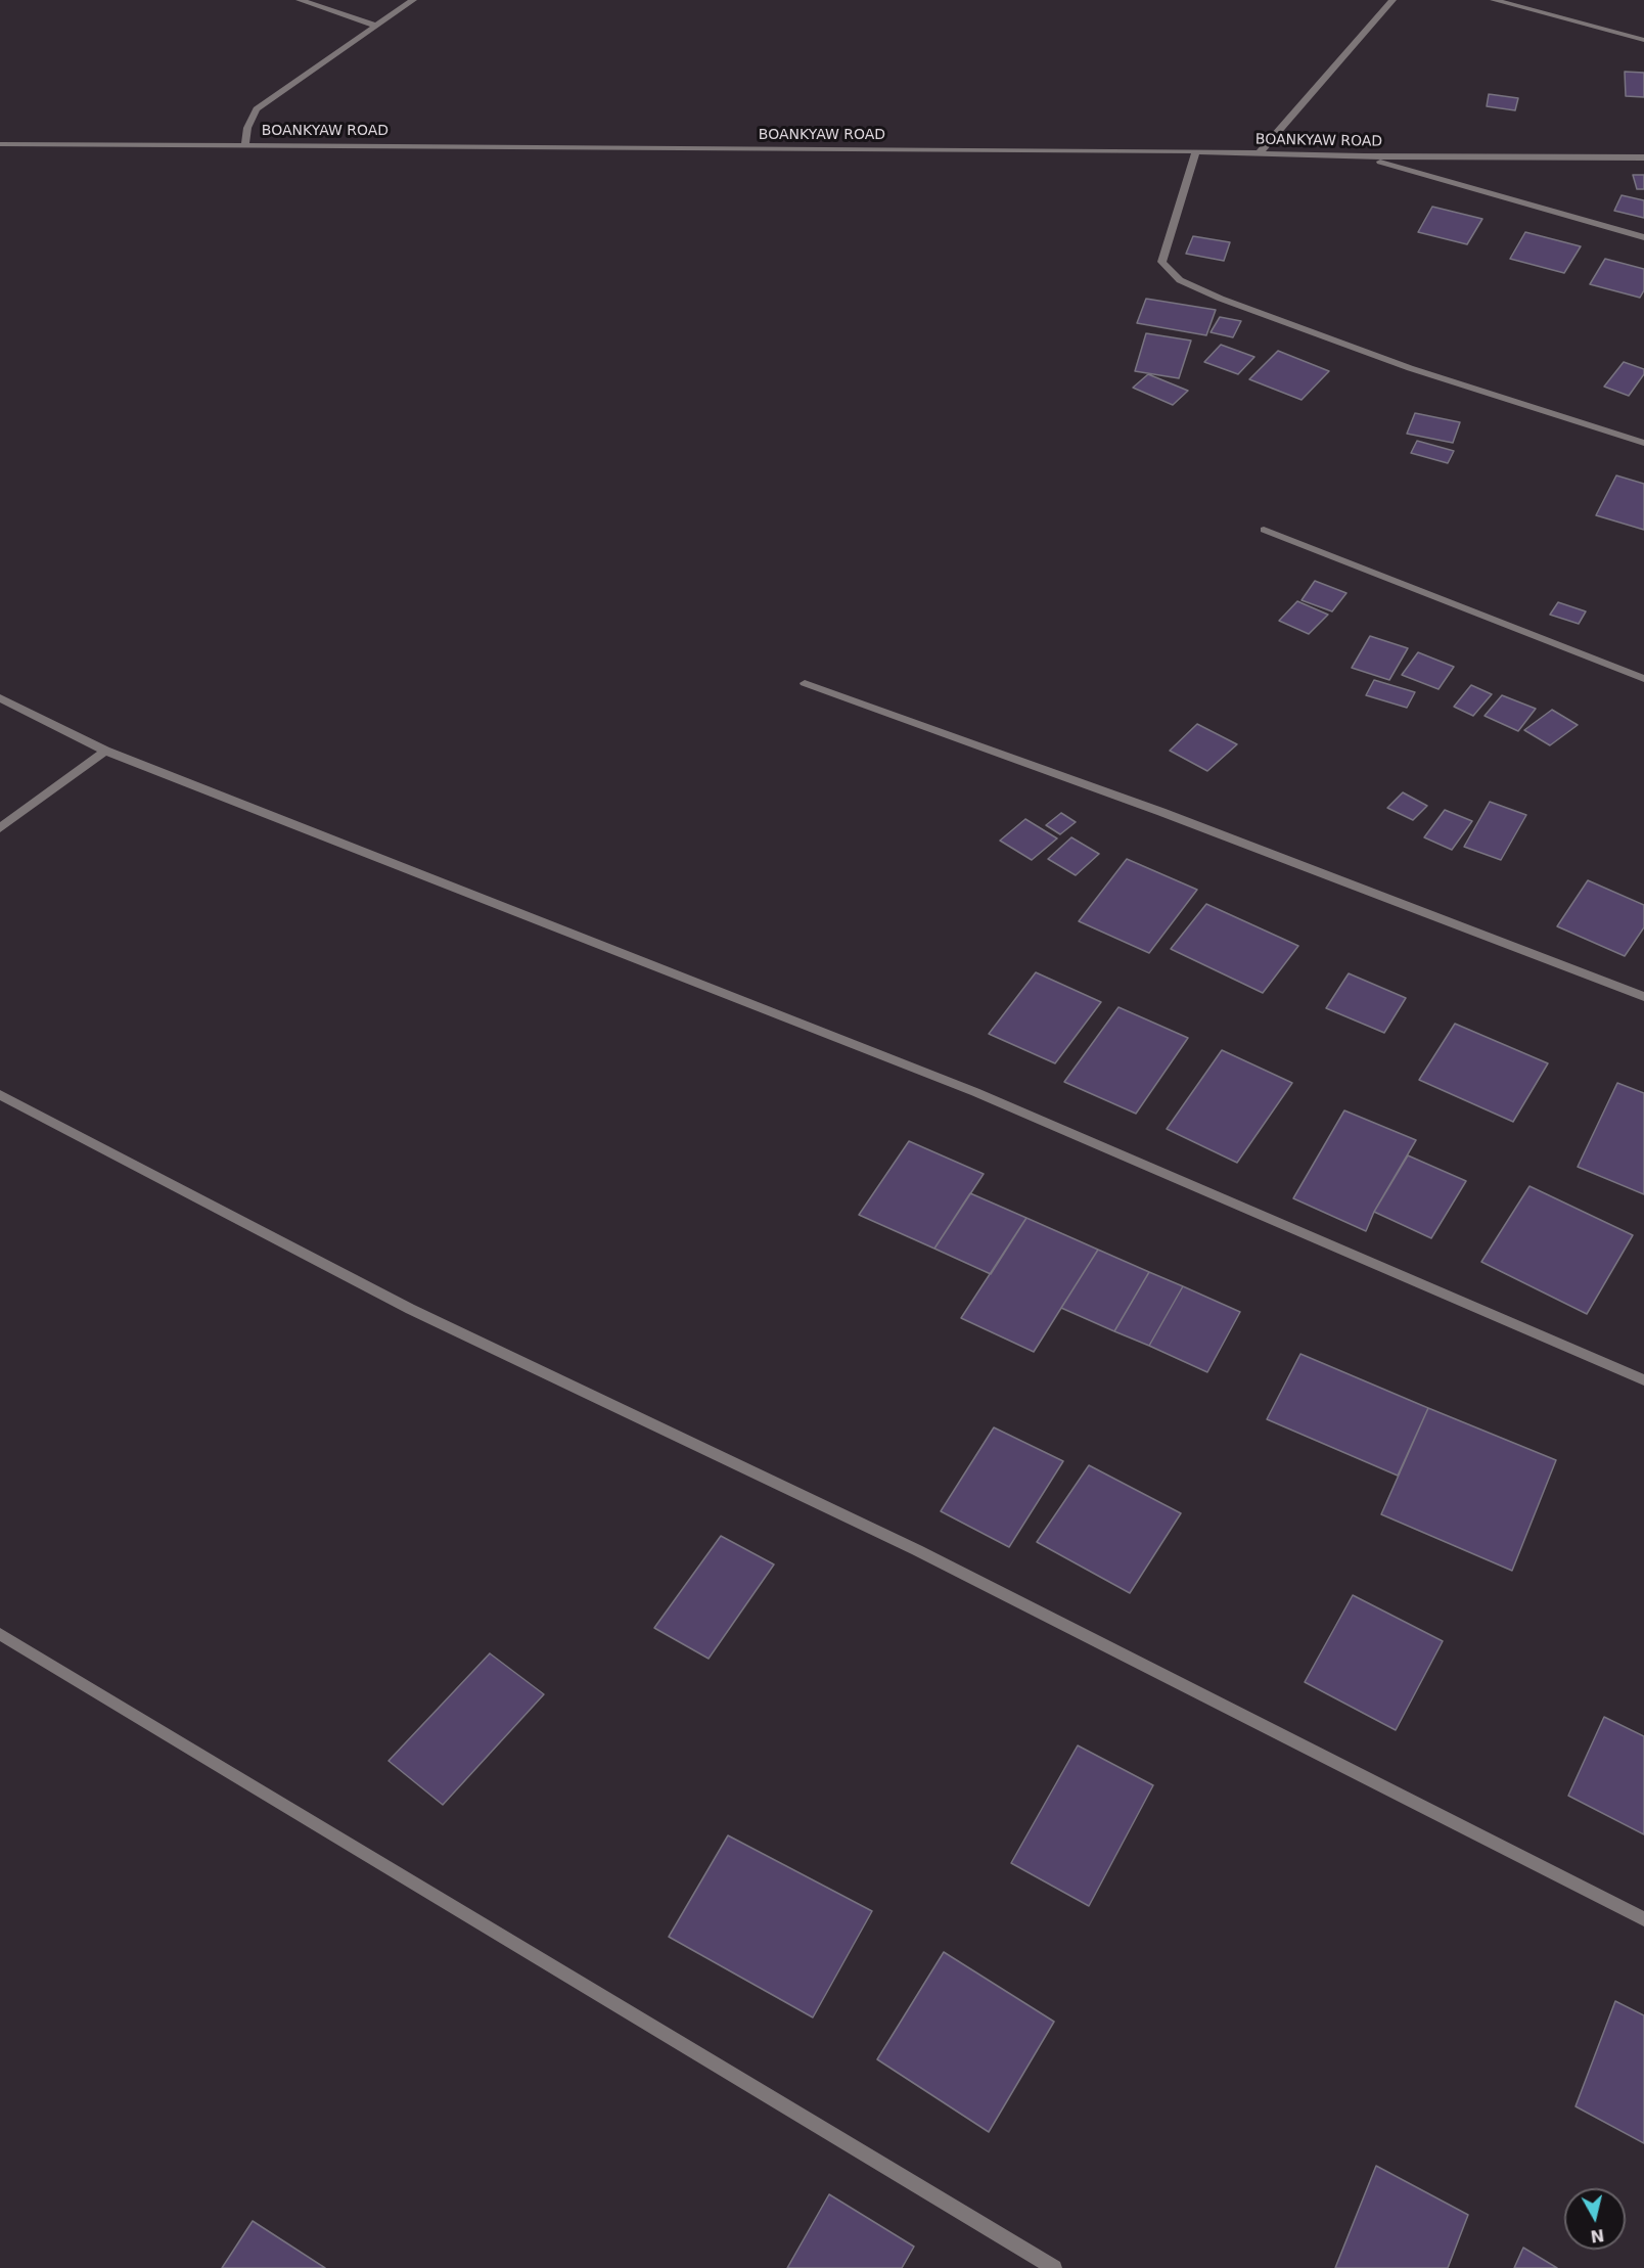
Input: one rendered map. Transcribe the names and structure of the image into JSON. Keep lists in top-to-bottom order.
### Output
{
  "streets": {
    "street": ["BOANKYAW ROAD"]
  },
  "north": "bottom"
}
